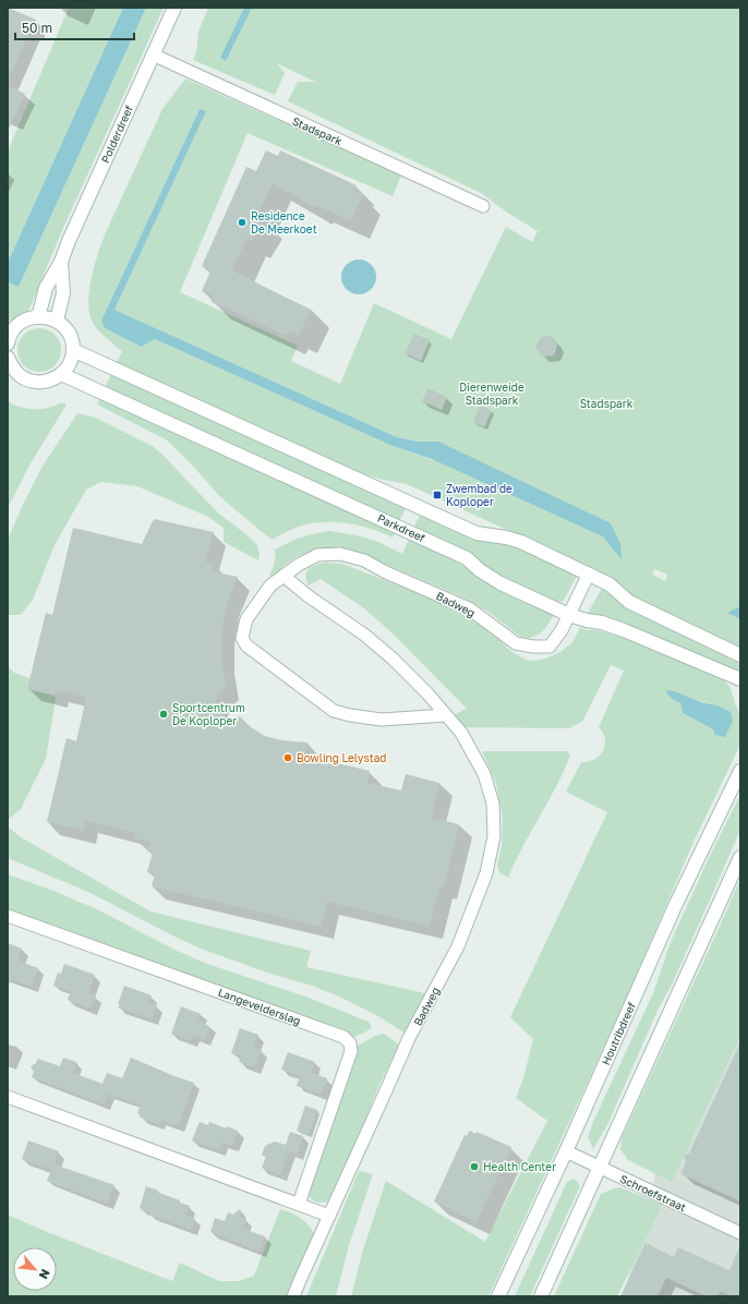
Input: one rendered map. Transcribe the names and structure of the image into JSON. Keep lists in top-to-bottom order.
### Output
{
  "streets": {
    "street": [
      "Stadspark",
      "Polderdreef",
      "Parkdreef",
      "Badweg",
      "Langevelderslag",
      "Houtribdreef",
      "Schroefstraat"
    ]
  },
  "crossings": [
    ["Stadspark", "Polderdreef"],
    ["Parkdreef", "Badweg"],
    ["Houtribdreef", "Schroefstraat"]
  ],
  "parks": ["Dierenweide Stadspark", "Stadspark"],
  "places": {
    "other": [
      "Residence De Meerkoet",
      "Sportcentrum De Koploper",
      "Bowling Lelystad",
      "Health Center"
    ],
    "transit": ["Zwembad de Koploper"]
  },
  "scale_bar": "50 m",
  "north": "bottom right"
}
